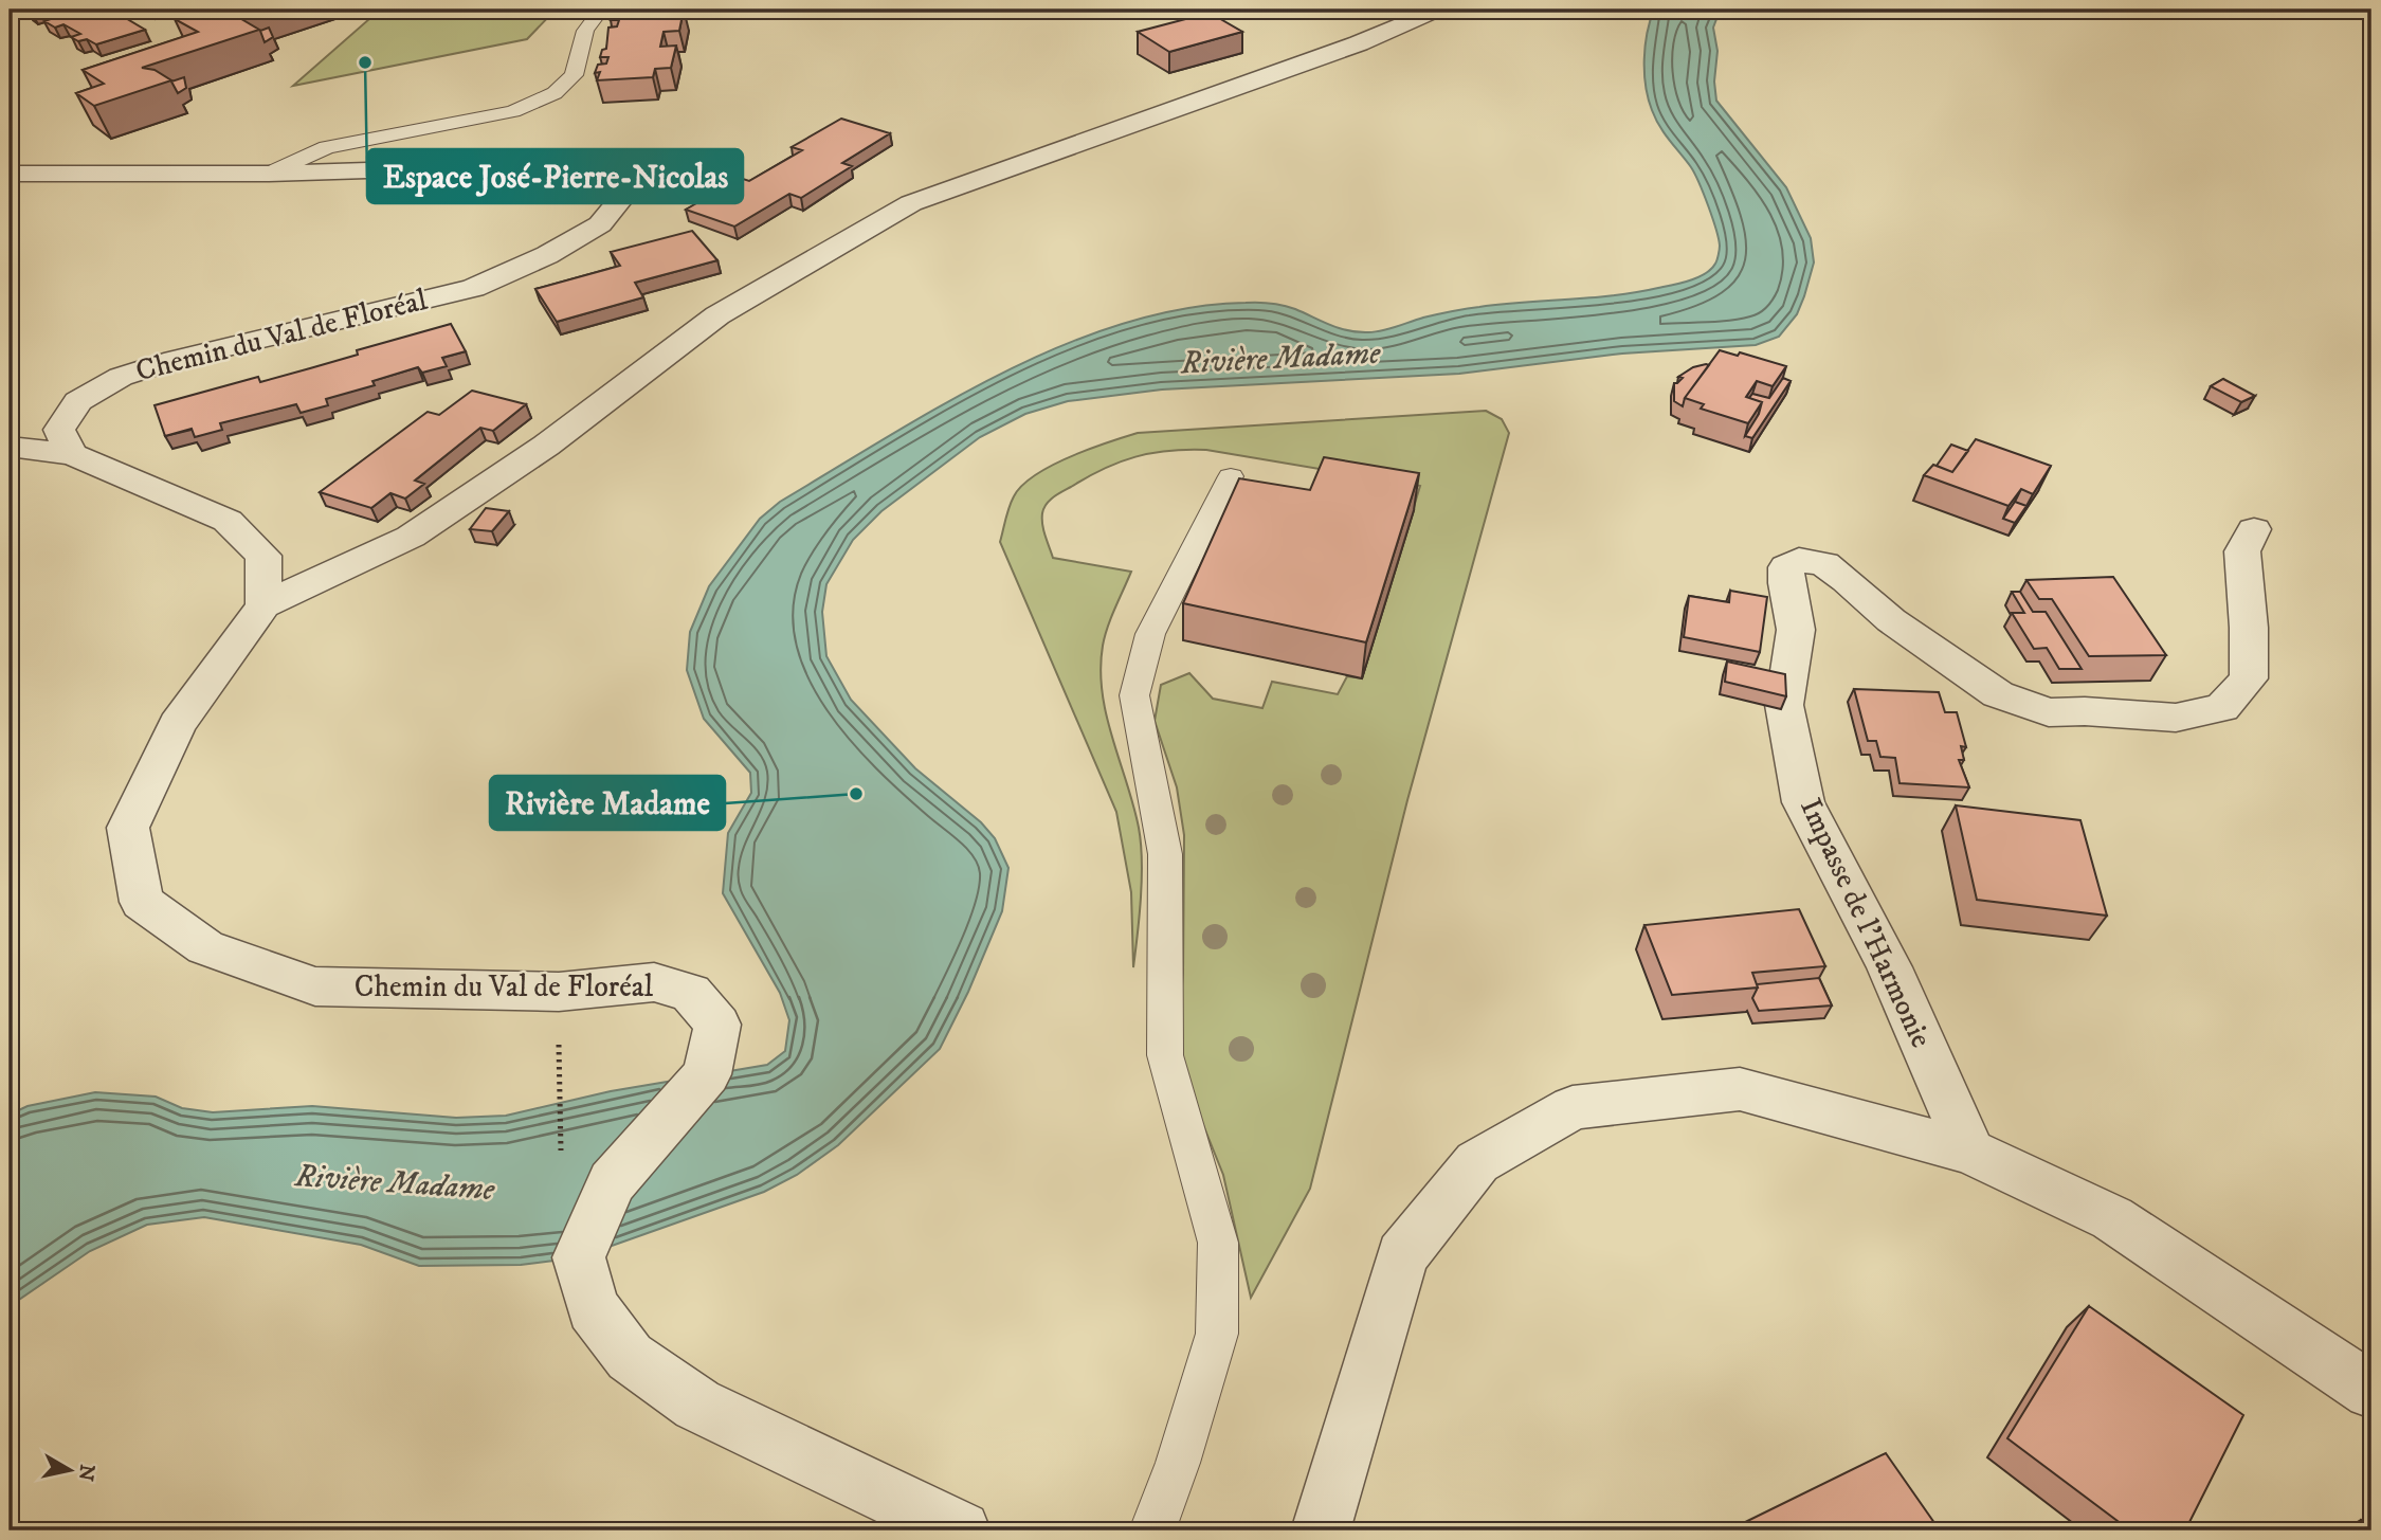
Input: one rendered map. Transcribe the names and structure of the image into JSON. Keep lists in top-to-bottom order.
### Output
{
  "streets": {
    "street": ["Chemin du Val de Floréal", "Impasse de l'Harmonie"]
  },
  "water": ["Rivière Madame"],
  "places": ["Espace José-Pierre-Nicolas", "Rivière Madame"],
  "north": "right"
}
